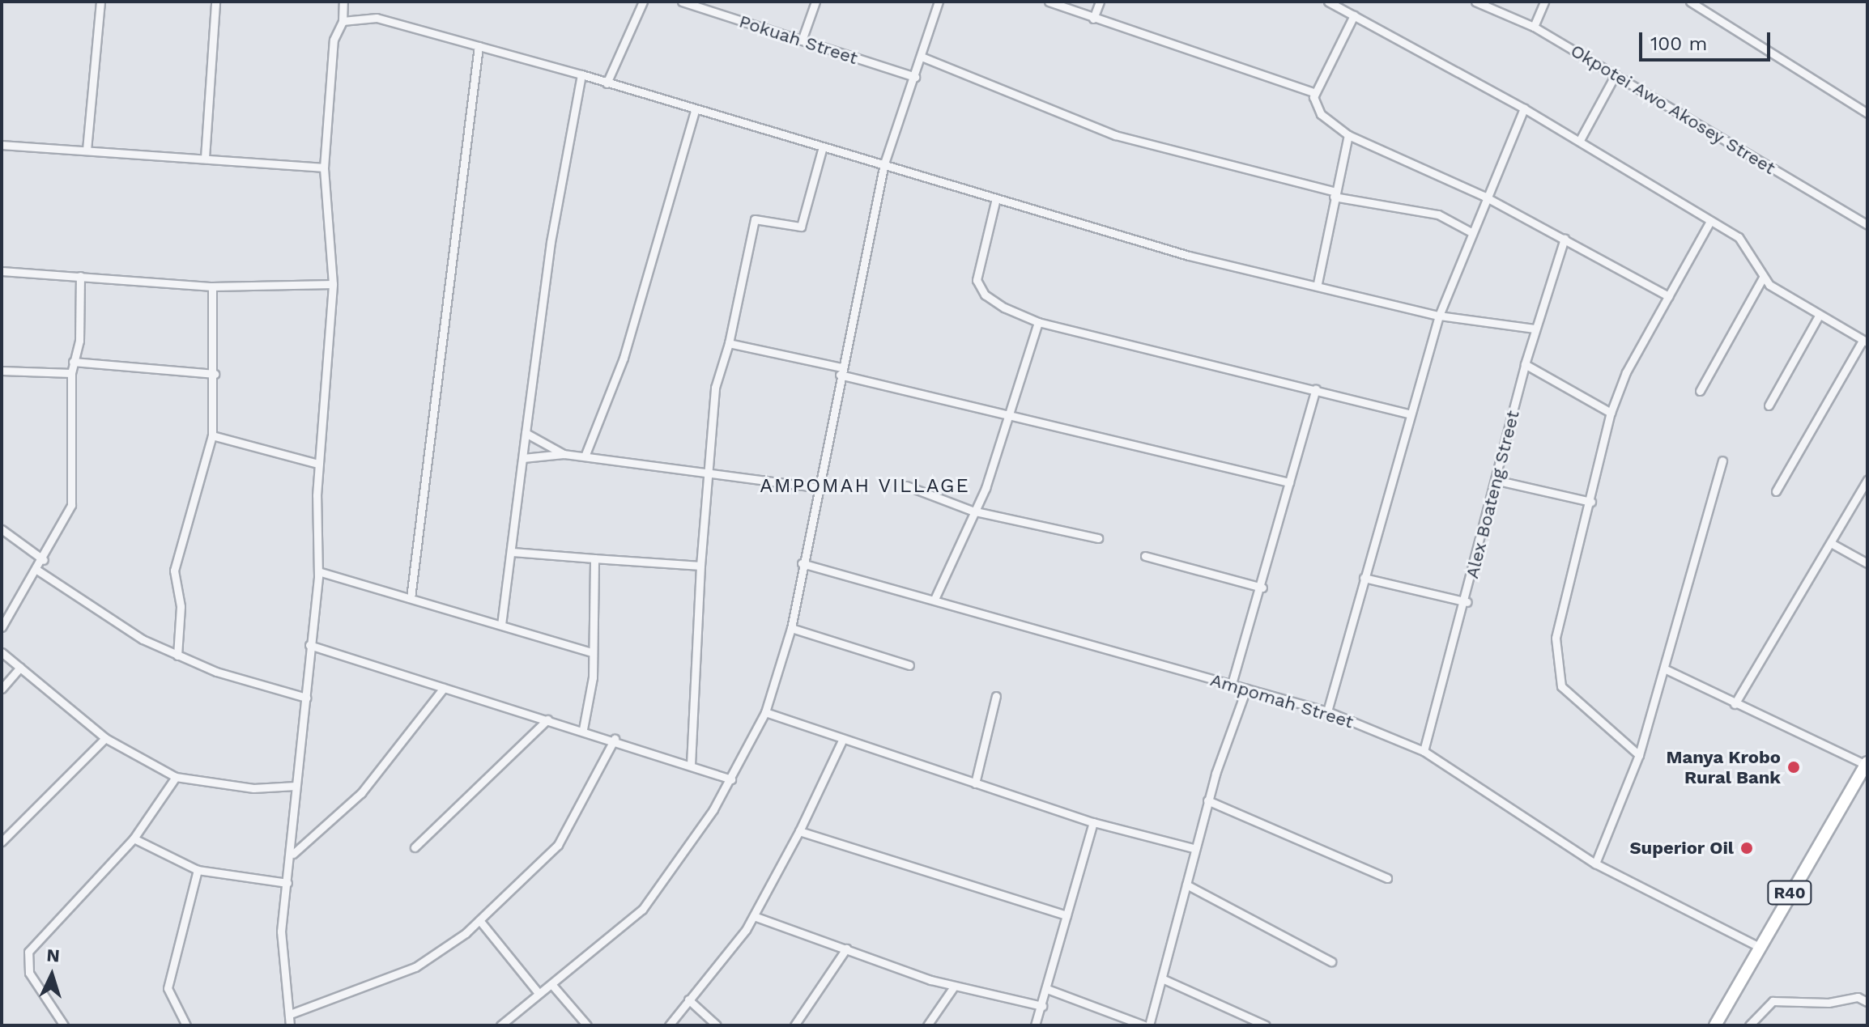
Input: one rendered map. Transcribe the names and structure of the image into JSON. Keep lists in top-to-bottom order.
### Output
{
  "streets": {
    "main road": ["R40"],
    "street": [
      "Pokuah Street",
      "Okpotei Awo Akosey Street",
      "Alex Boateng Street",
      "Ampomah Street"
    ]
  },
  "crossings": [
    ["Alex Boateng Street", "Ampomah Street"],
    ["Ampomah Street", "R40"]
  ],
  "districts": ["AMPOMAH VILLAGE"],
  "places": ["Manya Krobo Rural Bank", "Superior Oil"],
  "scale_bar": "100 m",
  "north": "top"
}
